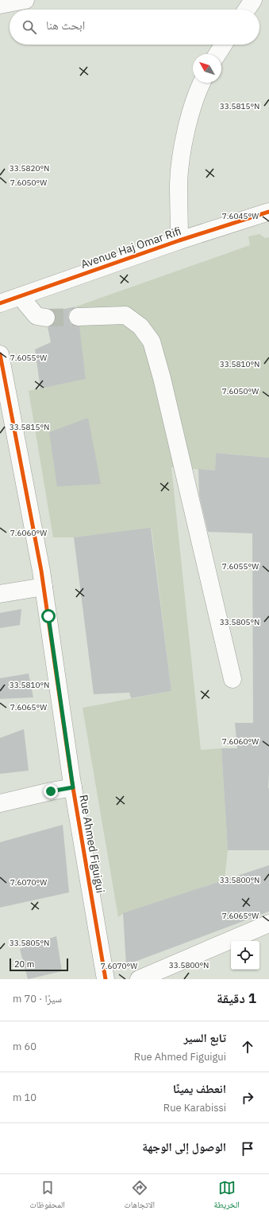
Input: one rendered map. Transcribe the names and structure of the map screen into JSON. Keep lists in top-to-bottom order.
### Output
{
  "streets": {
    "street": ["Avenue Haj Omar Rifi", "Rue Ahmed Figuigui"]
  },
  "scale_bar": "20 m",
  "north": "top left",
  "page": {
    "search": "ابحث هنا",
    "scale": "20 m",
    "heading": ["1 دقيقة", "سيرًا · 70 m"],
    "list": [
      ["تابع السير", "Rue Ahmed Figuigui", "60 m"],
      ["انعطف يمينًا", "Rue Karabissi", "10 m"],
      "الوصول إلى الوجهة"
    ],
    "nav": ["الخريطة", "الاتجاهات", "المحفوظات"]
  },
  "coordinates": [
    "33.5815°N",
    "33.5820°N",
    "7.6050°W",
    "7.6045°W",
    "7.6055°W",
    "33.5810°N",
    "7.6060°W",
    "33.5805°N",
    "7.6065°W",
    "33.5800°N",
    "7.6070°W"
  ]
}
